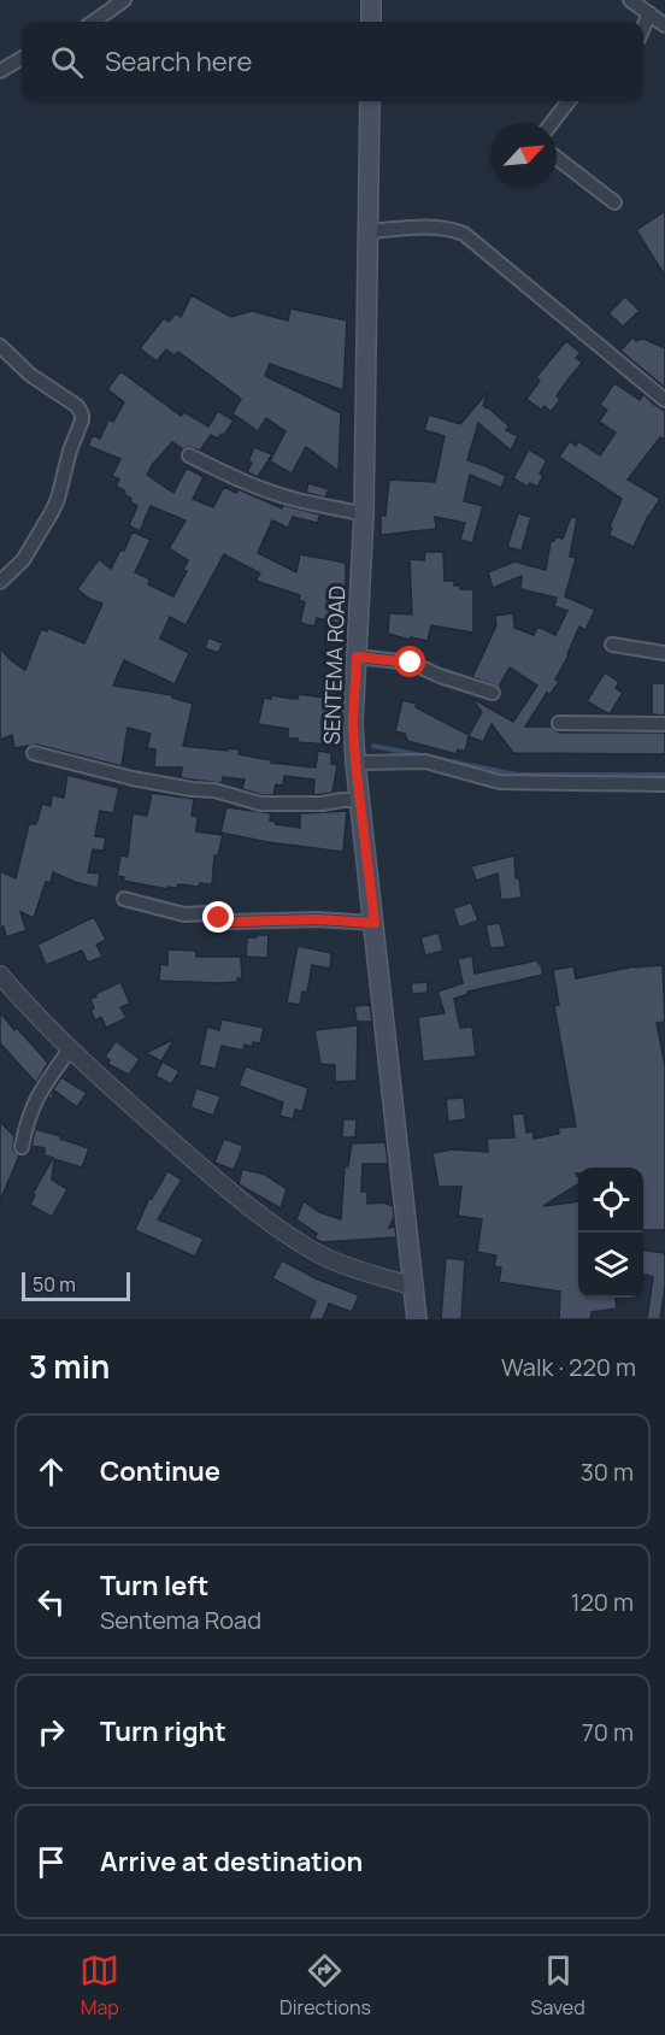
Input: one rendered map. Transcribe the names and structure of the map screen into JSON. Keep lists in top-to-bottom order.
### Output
{
  "streets": {
    "main road": ["SENTEMA ROAD"]
  },
  "scale_bar": "50 m",
  "north": "top right",
  "page": {
    "search": "Search here",
    "scale": "50 m",
    "heading": ["3 min", "Walk · 220 m"],
    "list": [
      ["Continue", "30 m"],
      ["Turn left", "Sentema Road", "120 m"],
      ["Turn right", "70 m"],
      "Arrive at destination"
    ],
    "nav": ["Map", "Directions", "Saved"]
  }
}
